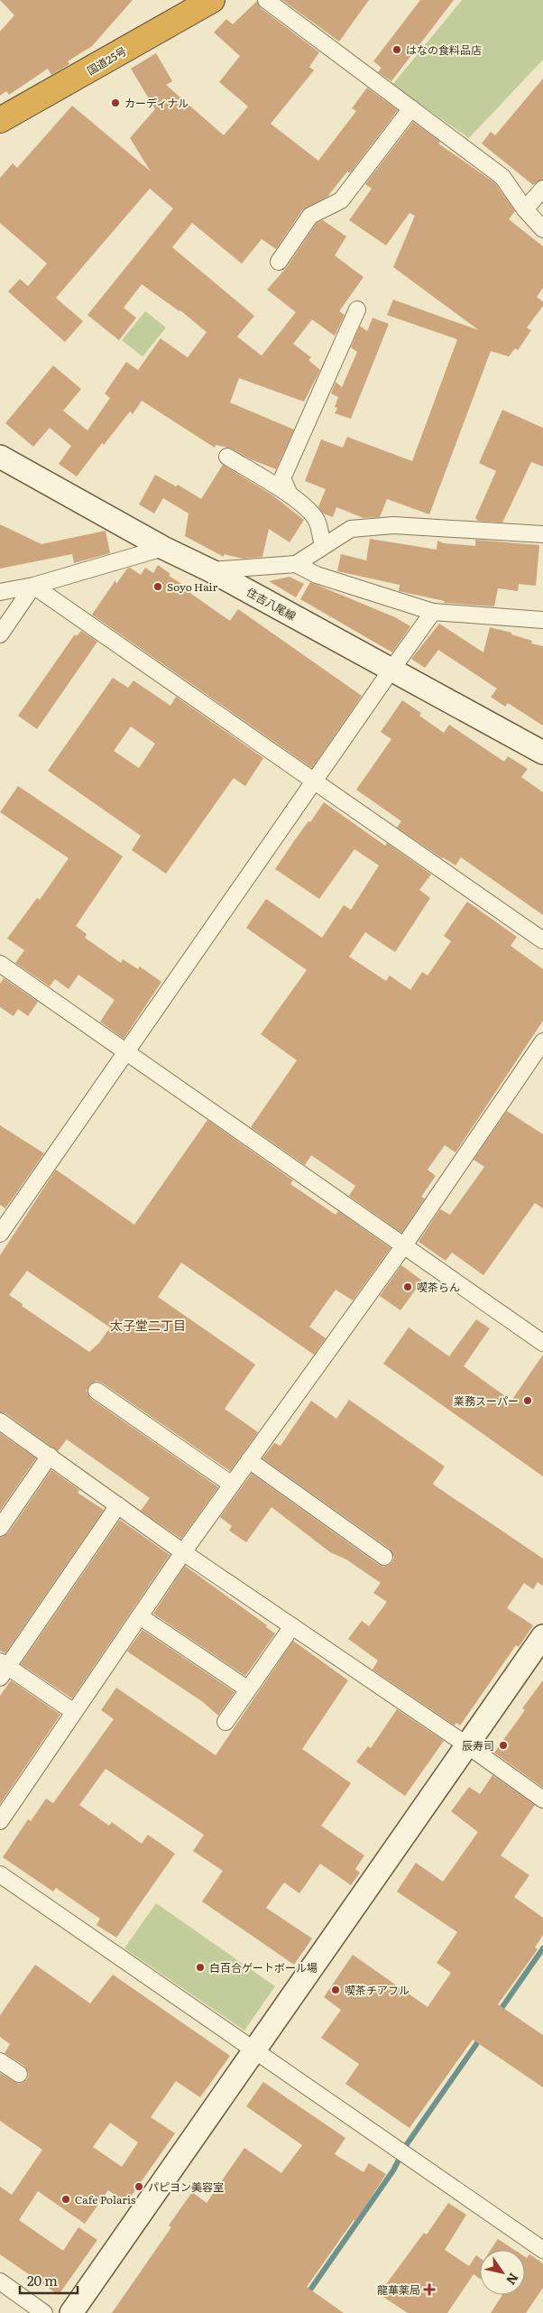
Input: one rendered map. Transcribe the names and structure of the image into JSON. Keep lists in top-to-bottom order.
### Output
{
  "streets": {
    "highway": ["国道25号"],
    "street": ["住吉八尾線"]
  },
  "districts": ["太子堂二丁目"],
  "places": {
    "other": [
      "はなの食料品店",
      "カーディナル",
      "Soyo Hair",
      "喫茶らん",
      "業務スーパー",
      "辰寿司",
      "白百合ゲートボール場",
      "喫茶チアフル",
      "パピヨン美容室",
      "Cafe Polaris"
    ],
    "health": ["龍華薬局"]
  },
  "scale_bar": "20 m",
  "north": "bottom right"
}
